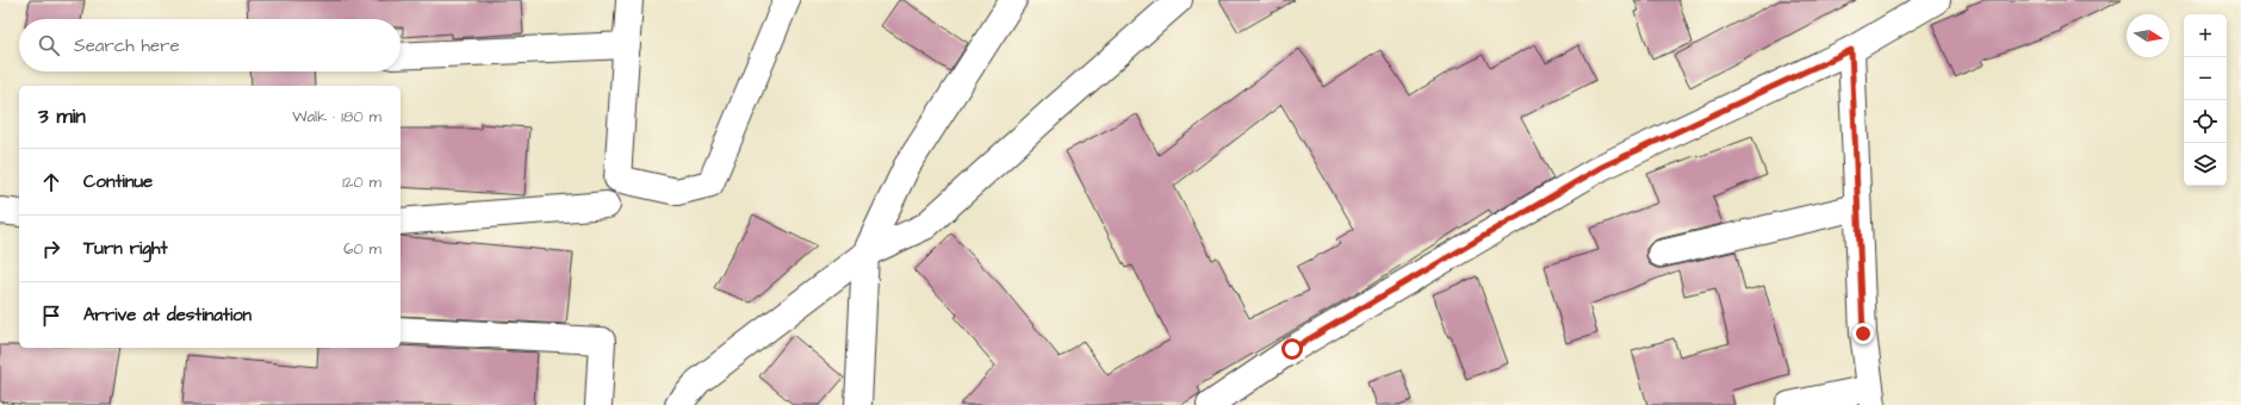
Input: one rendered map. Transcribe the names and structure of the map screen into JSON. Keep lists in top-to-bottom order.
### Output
{
  "north": "right",
  "page": {
    "map_buttons": ["+", "−"],
    "search": "Search here",
    "heading": ["3 min", "Walk · 180 m"],
    "list": [
      ["Continue", "120 m"],
      ["Turn right", "60 m"],
      "Arrive at destination"
    ]
  }
}
